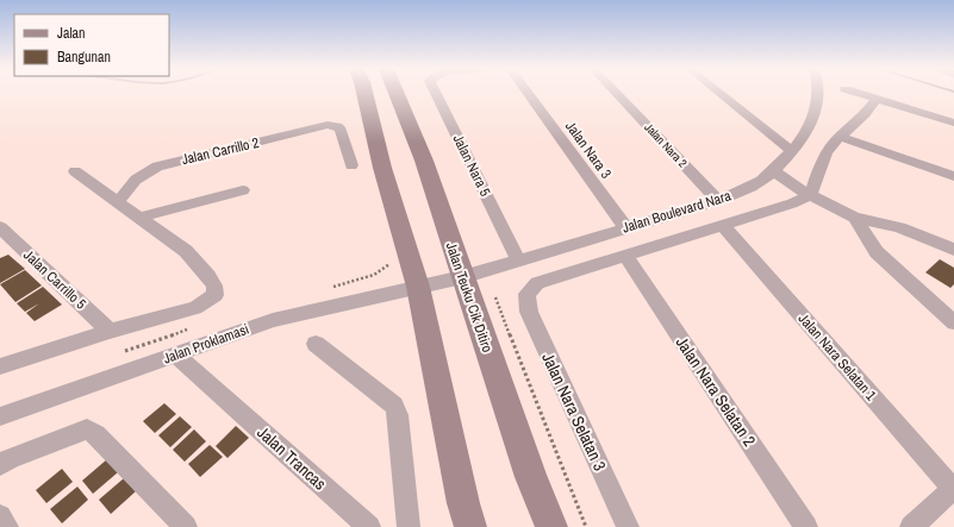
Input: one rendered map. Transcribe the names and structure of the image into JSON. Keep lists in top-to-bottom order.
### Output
{
  "streets": {
    "main road": ["Jalan Teuku Cik Ditiro"],
    "street": [
      "Jalan Nara 2",
      "Jalan Nara 3",
      "Jalan Carrillo 2",
      "Jalan Nara 5",
      "Jalan Boulevard Nara",
      "Jalan Carrillo 5",
      "Jalan Proklamasi",
      "Jalan Nara Selatan 1",
      "Jalan Nara Selatan 2",
      "Jalan Nara Selatan 3",
      "Jalan Trancas"
    ]
  },
  "crossings": [
    ["Jalan Nara 2", "Jalan Boulevard Nara"],
    ["Jalan Nara 3", "Jalan Boulevard Nara"],
    ["Jalan Nara 5", "Jalan Boulevard Nara"],
    ["Jalan Boulevard Nara", "Jalan Teuku Cik Ditiro"],
    ["Jalan Boulevard Nara", "Jalan Proklamasi"],
    ["Jalan Teuku Cik Ditiro", "Jalan Proklamasi"],
    ["Jalan Proklamasi", "Jalan Trancas"],
    ["Jalan Nara Selatan 2", "Jalan Nara Selatan 3"]
  ],
  "legend": ["Jalan", "Bangunan"]
}
